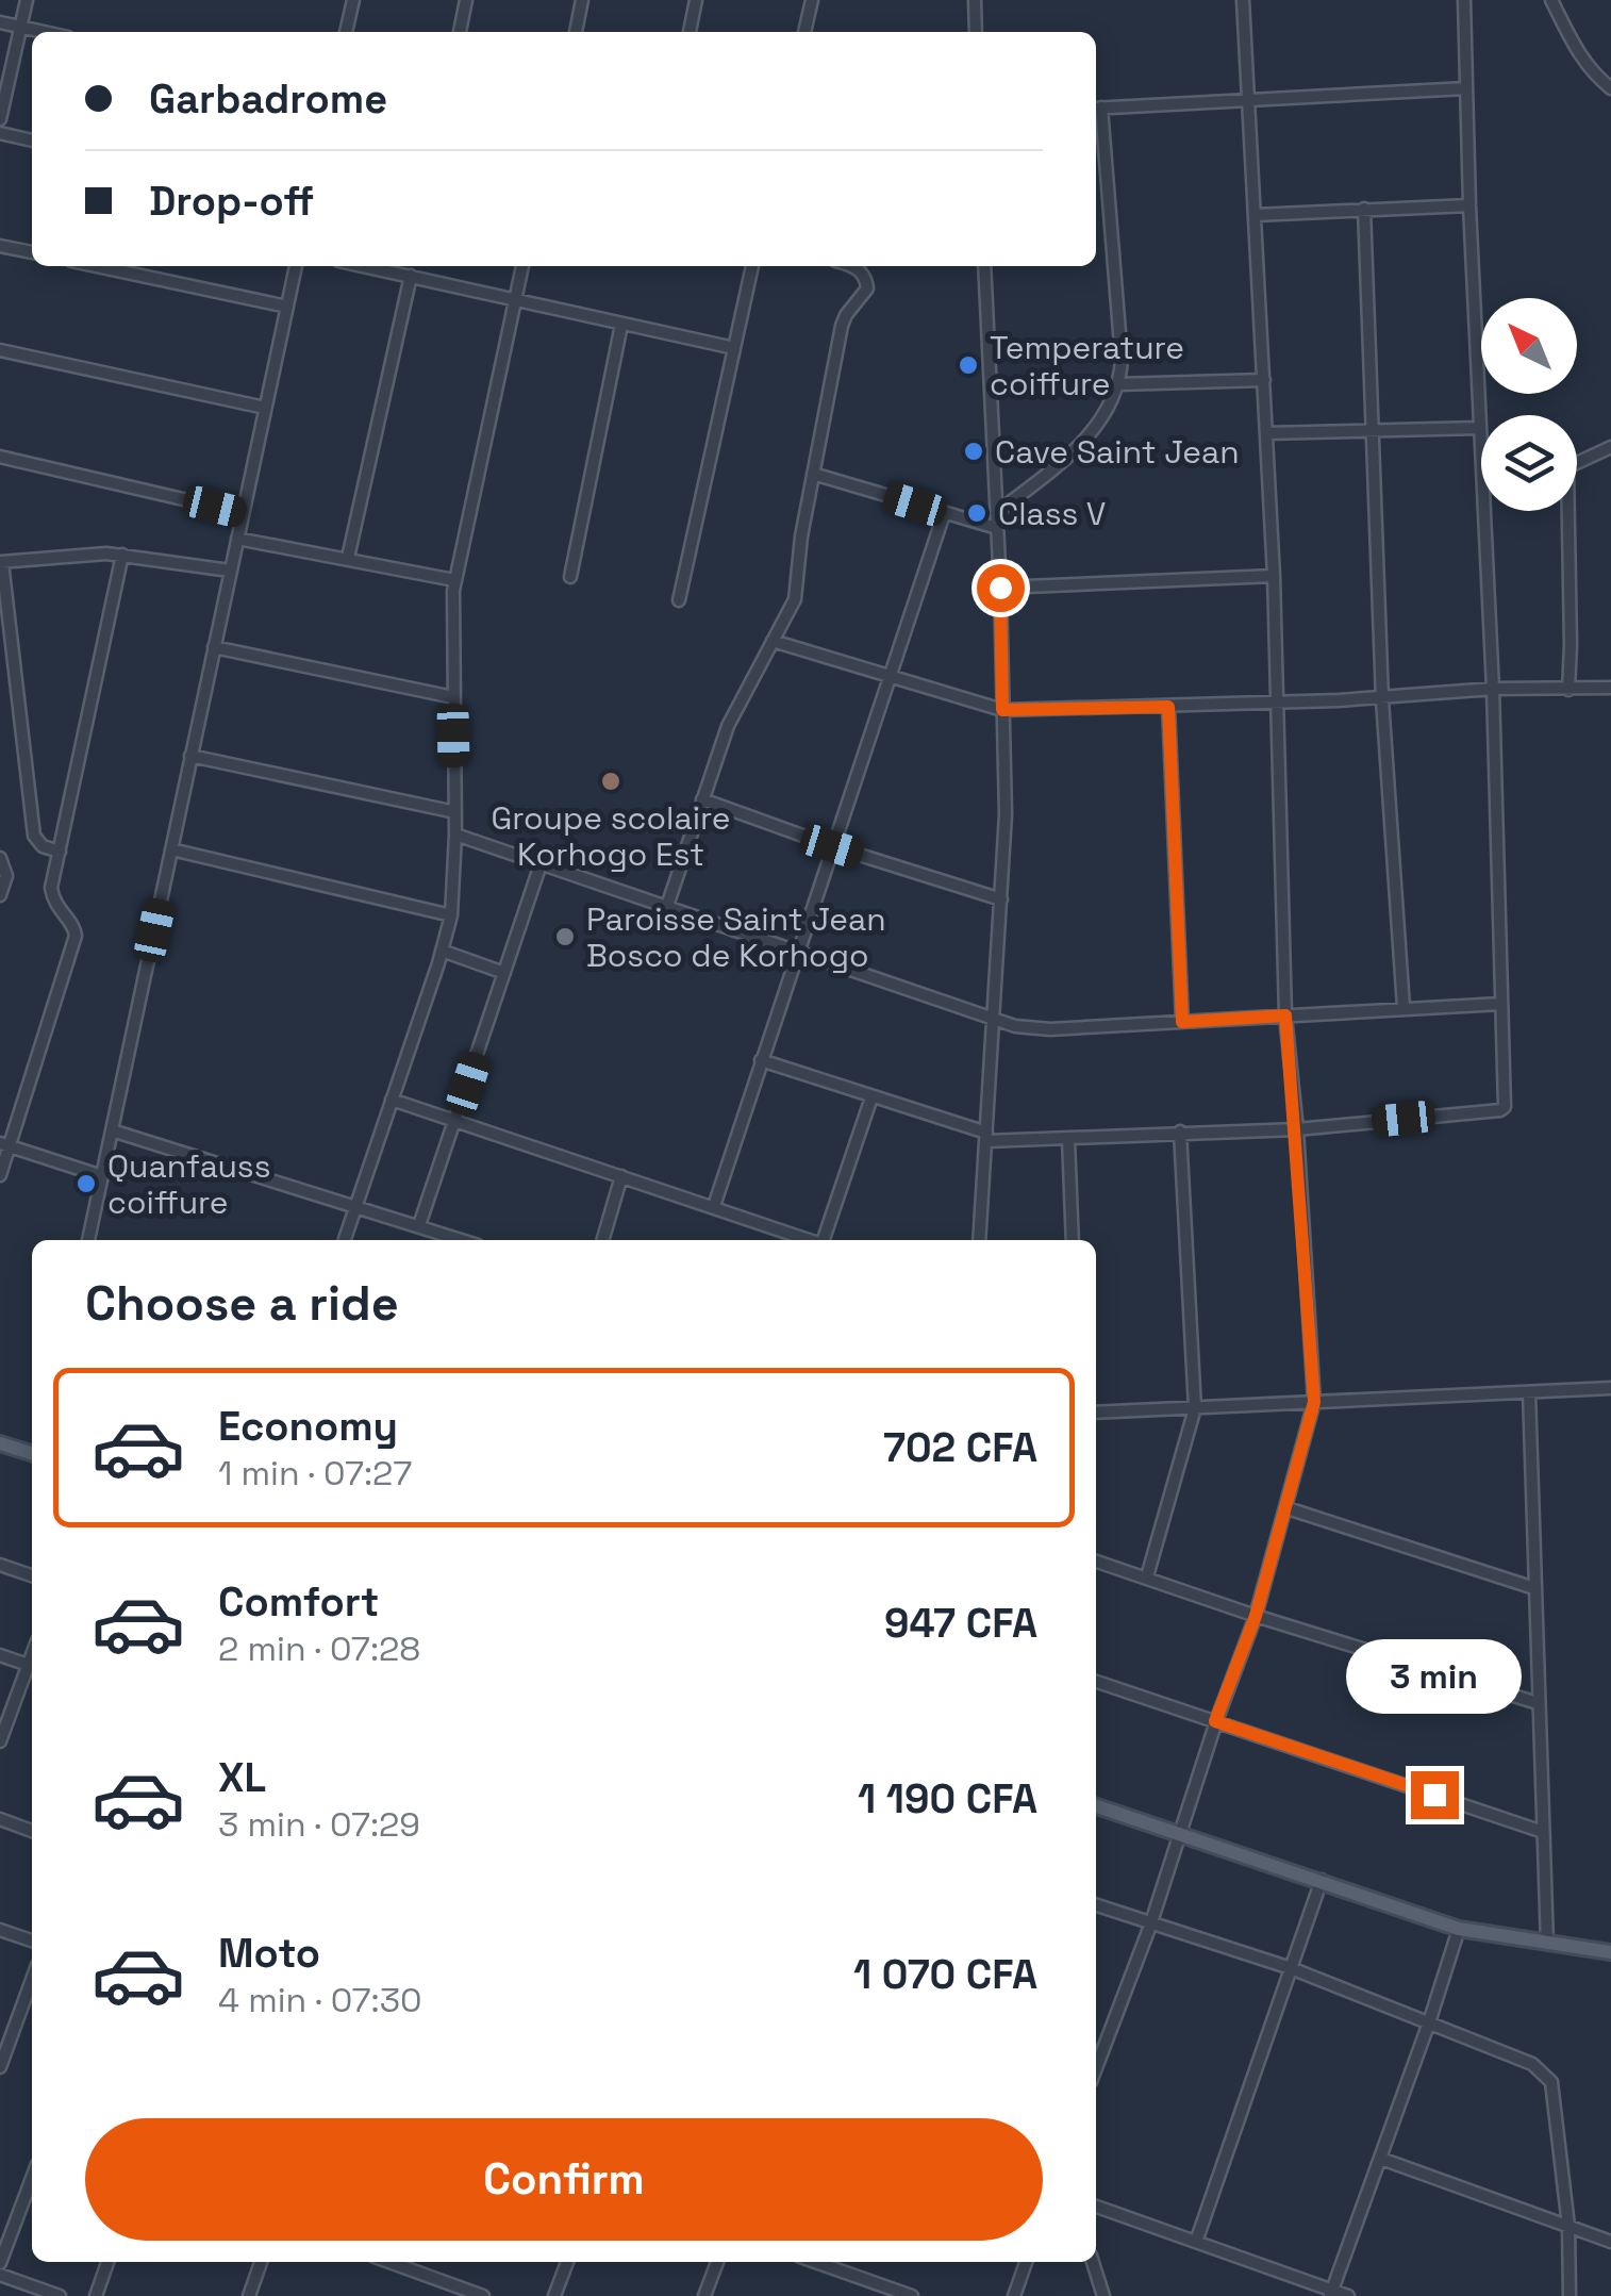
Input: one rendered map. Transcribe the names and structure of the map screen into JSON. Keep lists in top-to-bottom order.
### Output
{
  "places": [
    "Temperature coiffure",
    "Cave Saint Jean",
    "Class V",
    "Groupe scolaire Korhogo Est",
    "Paroisse Saint Jean Bosco de Korhogo",
    "Quanfauss coiffure"
  ],
  "north": "top left",
  "page": {
    "banner": ["Garbadrome", "Drop-off"],
    "heading": "Choose a ride",
    "list": [
      {
        "name": "Economy",
        "note": "1 min · 07:27",
        "value": "702 CFA"
      },
      {
        "name": "Comfort",
        "note": "2 min · 07:28",
        "value": "947 CFA"
      },
      {
        "name": "XL",
        "note": "3 min · 07:29",
        "value": "1 190 CFA"
      },
      {
        "name": "Moto",
        "note": "4 min · 07:30",
        "value": "1 070 CFA"
      }
    ],
    "bubble": "3 min",
    "buttons": "Confirm"
  }
}
